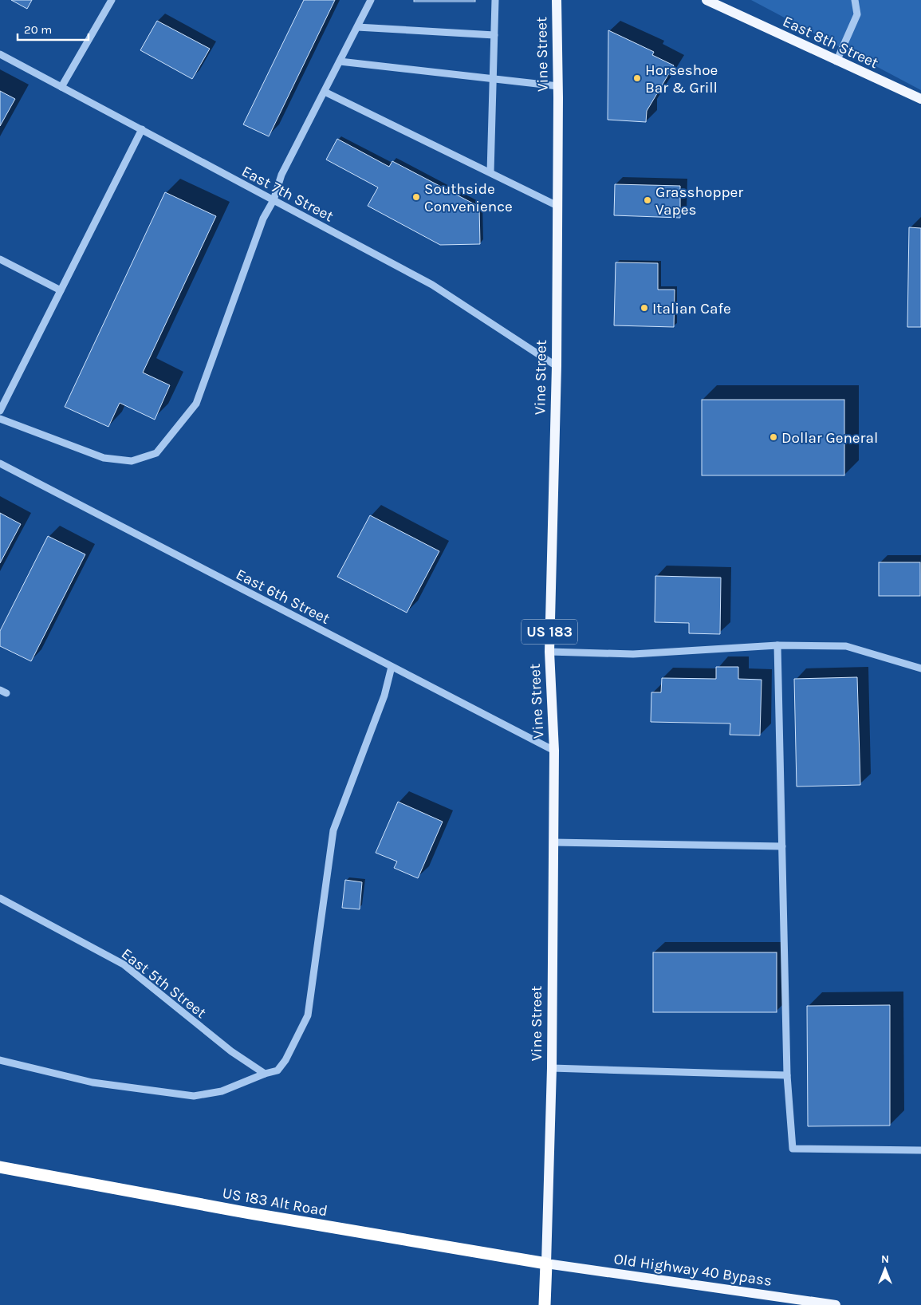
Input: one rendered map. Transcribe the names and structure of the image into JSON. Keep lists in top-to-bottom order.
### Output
{
  "streets": {
    "highway": ["Vine Street", "US 183", "US 183 Alt Road"],
    "main road": ["East 8th Street", "Old Highway 40 Bypass"],
    "street": ["East 7th Street", "East 6th Street", "East 5th Street"]
  },
  "crossings": [
    ["Vine Street", "East 7th Street"],
    ["Vine Street", "East 6th Street"],
    ["Vine Street", "US 183 Alt Road"],
    ["Vine Street", "Old Highway 40 Bypass"],
    ["US 183 Alt Road", "Old Highway 40 Bypass"]
  ],
  "places": [
    "Horseshoe Bar & Grill",
    "Southside Convenience",
    "Grasshopper Vapes",
    "Italian Cafe",
    "Dollar General"
  ],
  "scale_bar": "20 m",
  "north": "top"
}
